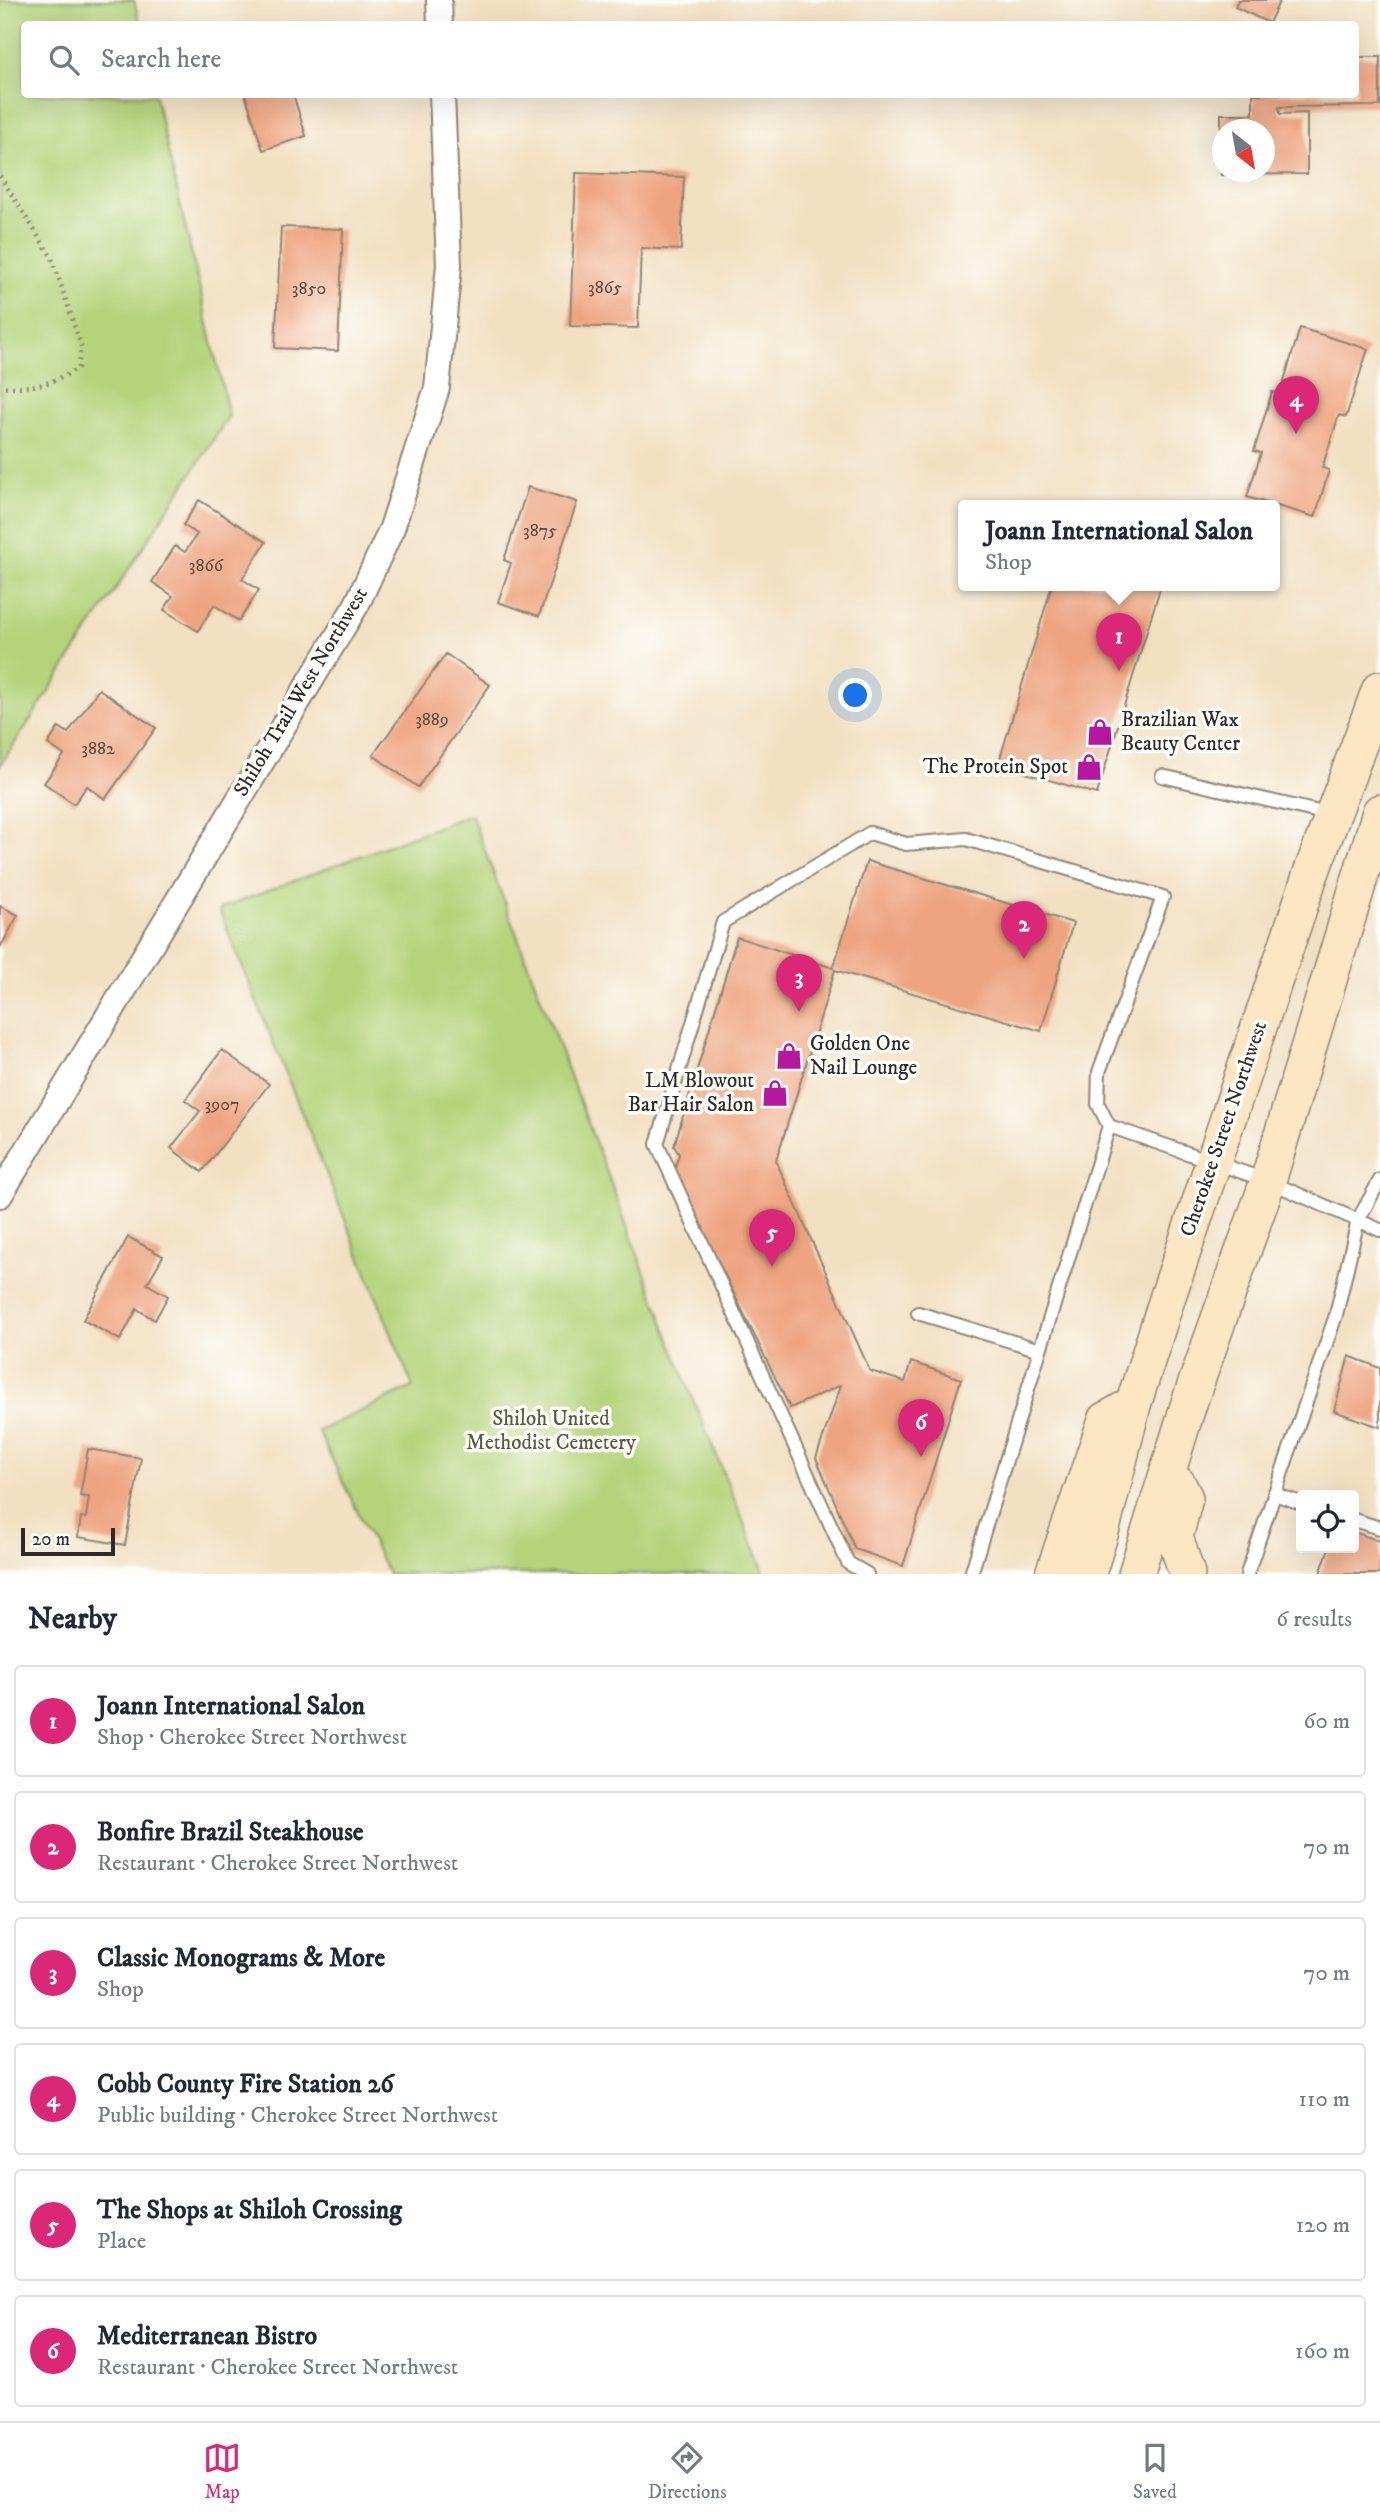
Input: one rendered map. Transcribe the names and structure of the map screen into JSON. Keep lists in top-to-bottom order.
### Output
{
  "streets": {
    "main road": ["Cherokee Street Northwest"],
    "street": ["Shiloh Trail West Northwest"]
  },
  "parks": ["Shiloh United Methodist Cemetery"],
  "places": {
    "shop": [
      "Brazilian Wax Beauty Center",
      "The Protein Spot",
      "Golden One Nail Lounge",
      "LM Blowout Bar Hair Salon"
    ]
  },
  "house_numbers": [
    "3865",
    "3850",
    "3875",
    "3866",
    "3889",
    "3882",
    "3907"
  ],
  "scale_bar": "20 m",
  "north": "bottom right",
  "page": {
    "search": "Search here",
    "pins": [
      "4",
      "1",
      "2",
      "3",
      "5",
      "6"
    ],
    "popup": ["Joann International Salon", "Shop"],
    "scale": "20 m",
    "heading": ["Nearby", "6 results"],
    "list": [
      {
        "mark": "1",
        "name": "Joann International Salon",
        "note": "Shop · Cherokee Street Northwest",
        "value": "60 m"
      },
      {
        "mark": "2",
        "name": "Bonfire Brazil Steakhouse",
        "note": "Restaurant · Cherokee Street Northwest",
        "value": "70 m"
      },
      {
        "mark": "3",
        "name": "Classic Monograms & More",
        "note": "Shop",
        "value": "70 m"
      },
      {
        "mark": "4",
        "name": "Cobb County Fire Station 26",
        "note": "Public building · Cherokee Street Northwest",
        "value": "110 m"
      },
      {
        "mark": "5",
        "name": "The Shops at Shiloh Crossing",
        "note": "Place",
        "value": "120 m"
      },
      {
        "mark": "6",
        "name": "Mediterranean Bistro",
        "note": "Restaurant · Cherokee Street Northwest",
        "value": "160 m"
      }
    ],
    "nav": ["Map", "Directions", "Saved"]
  }
}
